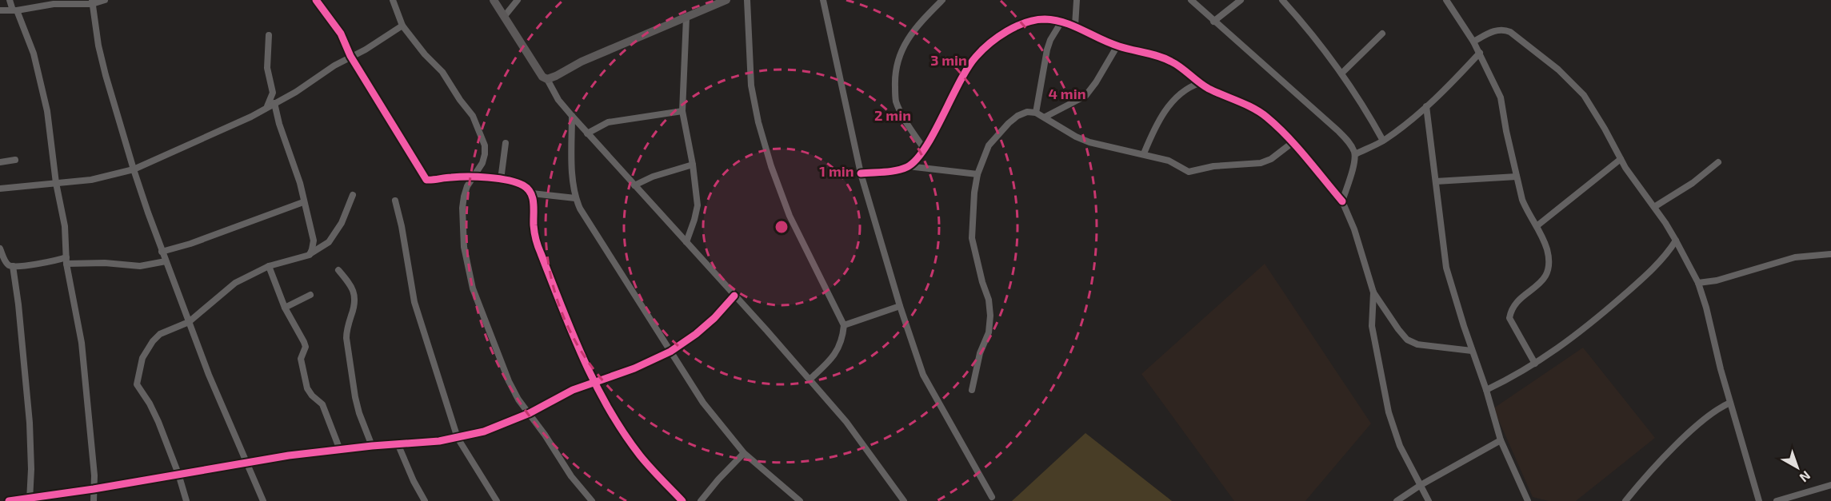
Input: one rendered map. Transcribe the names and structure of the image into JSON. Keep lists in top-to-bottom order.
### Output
{
  "north": "bottom right",
  "rings": [
    "3 min",
    "4 min",
    "2 min",
    "1 min"
  ]
}
